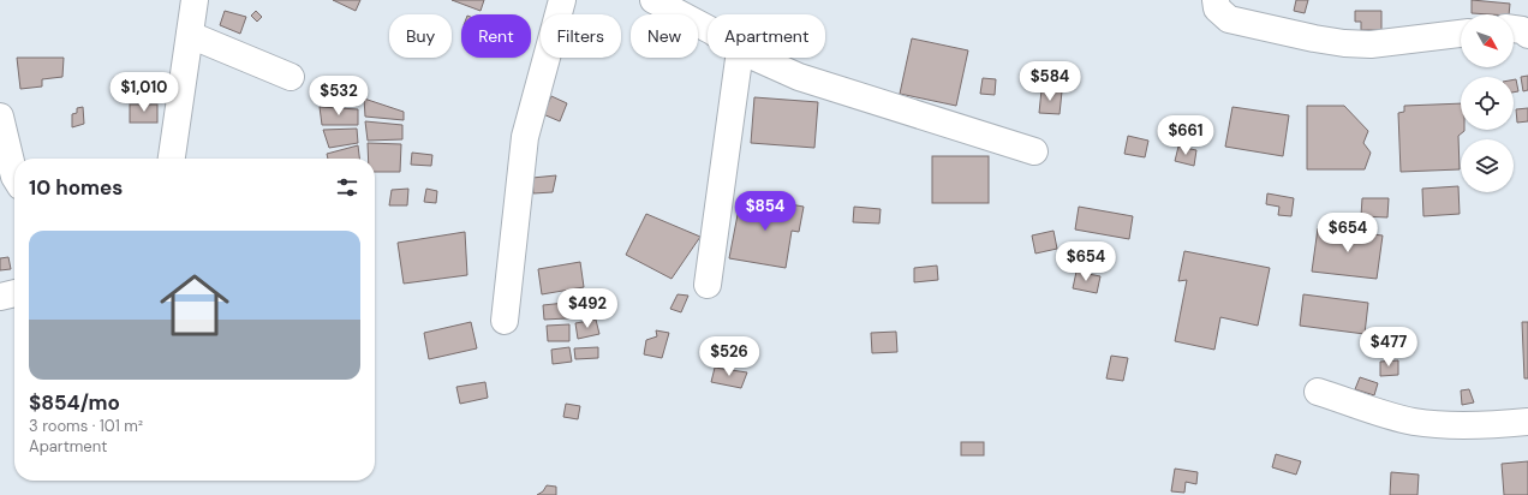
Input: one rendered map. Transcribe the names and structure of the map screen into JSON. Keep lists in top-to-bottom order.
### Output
{
  "north": "bottom right",
  "page": {
    "chip": [
      "Buy",
      "Rent",
      "Filters",
      "New",
      "Apartment"
    ],
    "price": [
      "$584",
      "$1,010",
      "$532",
      "$661",
      "$854",
      "$654",
      "$654",
      "$492",
      "$477",
      "$526"
    ],
    "heading": "10 homes",
    "list": [
      {
        "name": "$854/mo",
        "note": "3 rooms · 101 m² · Apartment"
      }
    ]
  }
}
